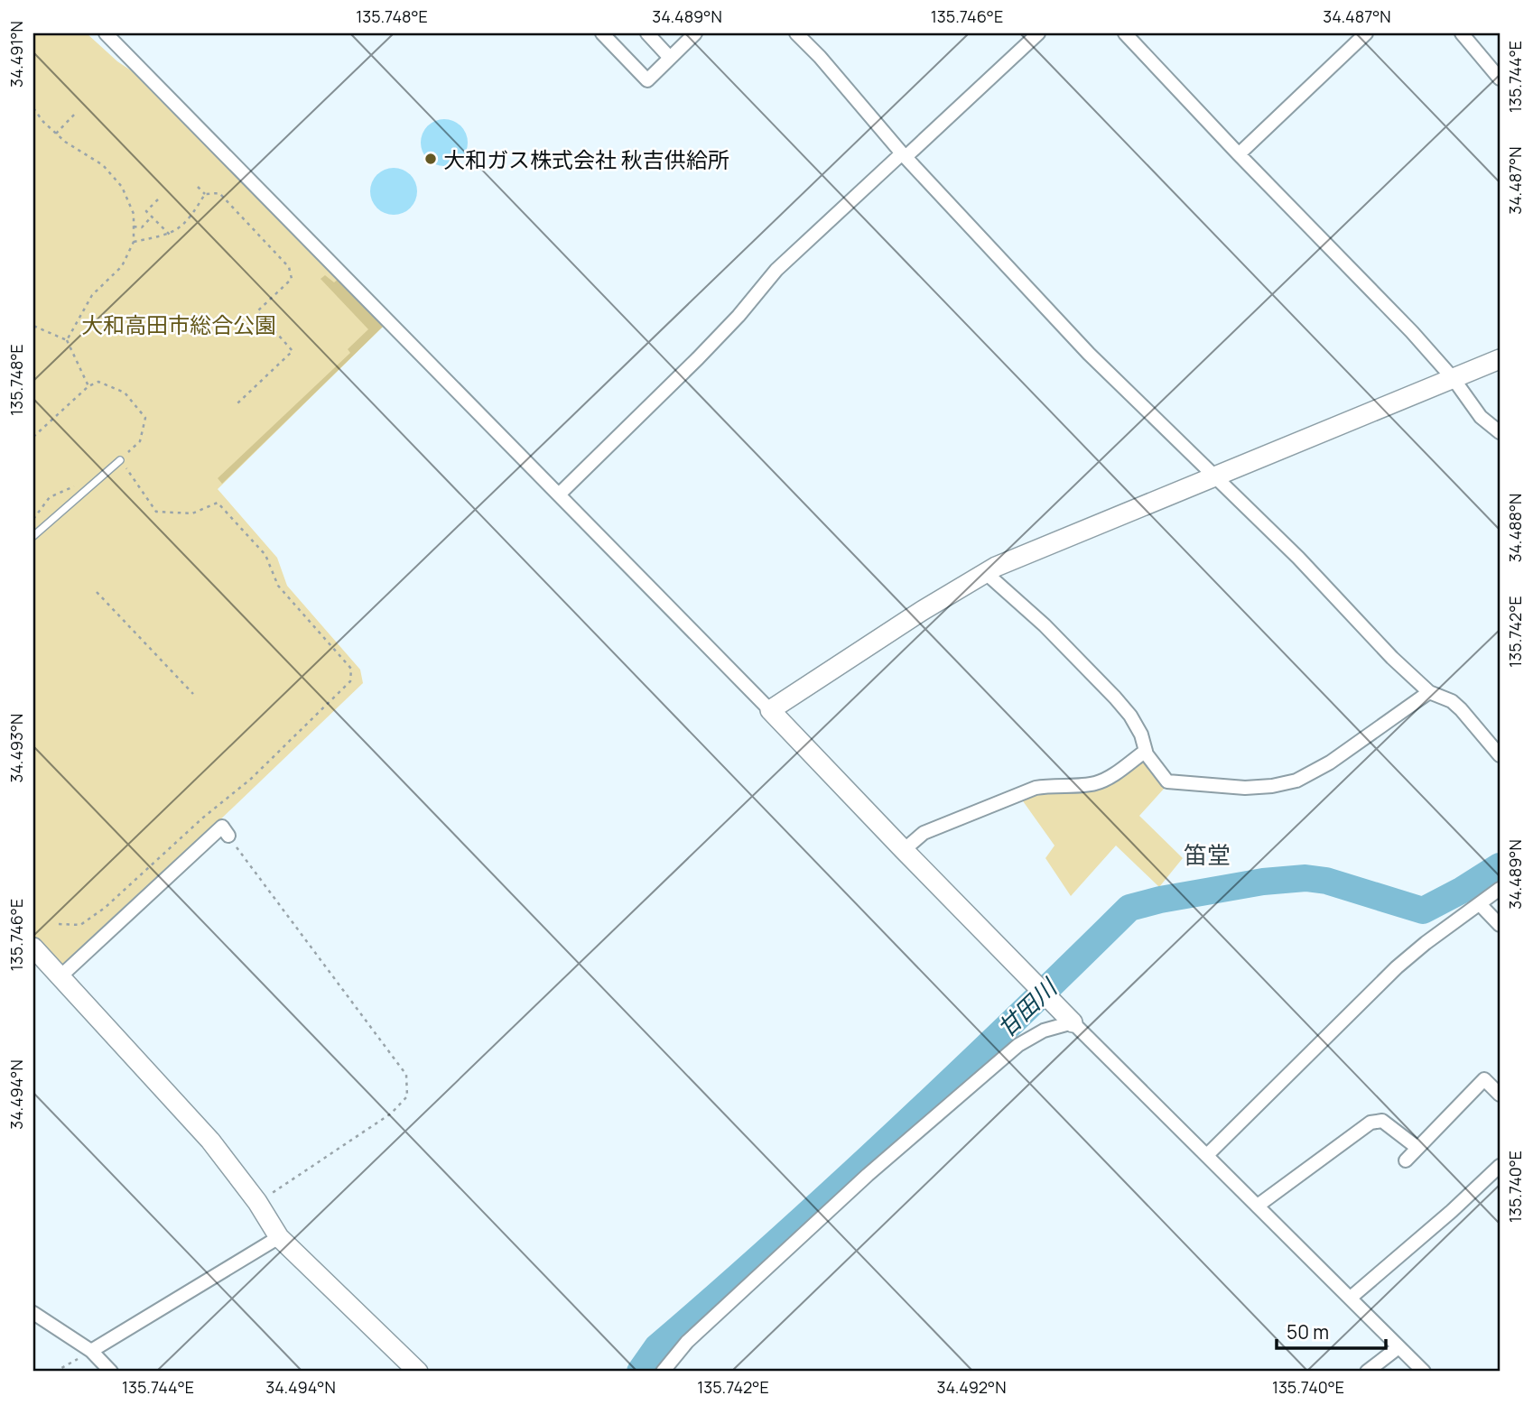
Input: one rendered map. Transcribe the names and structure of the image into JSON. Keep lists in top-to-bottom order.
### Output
{
  "districts": ["笛堂"],
  "water": ["甘田川"],
  "parks": ["大和高田市総合公園"],
  "places": ["大和ガス株式会社 秋吉供給所"],
  "scale_bar": "50 m",
  "coordinates": [
    "135.748°E",
    "34.489°N",
    "135.746°E",
    "34.487°N",
    "34.491°N",
    "135.744°E",
    "34.488°N",
    "135.742°E",
    "34.493°N",
    "34.494°N",
    "135.740°E",
    "34.492°N"
  ]
}
